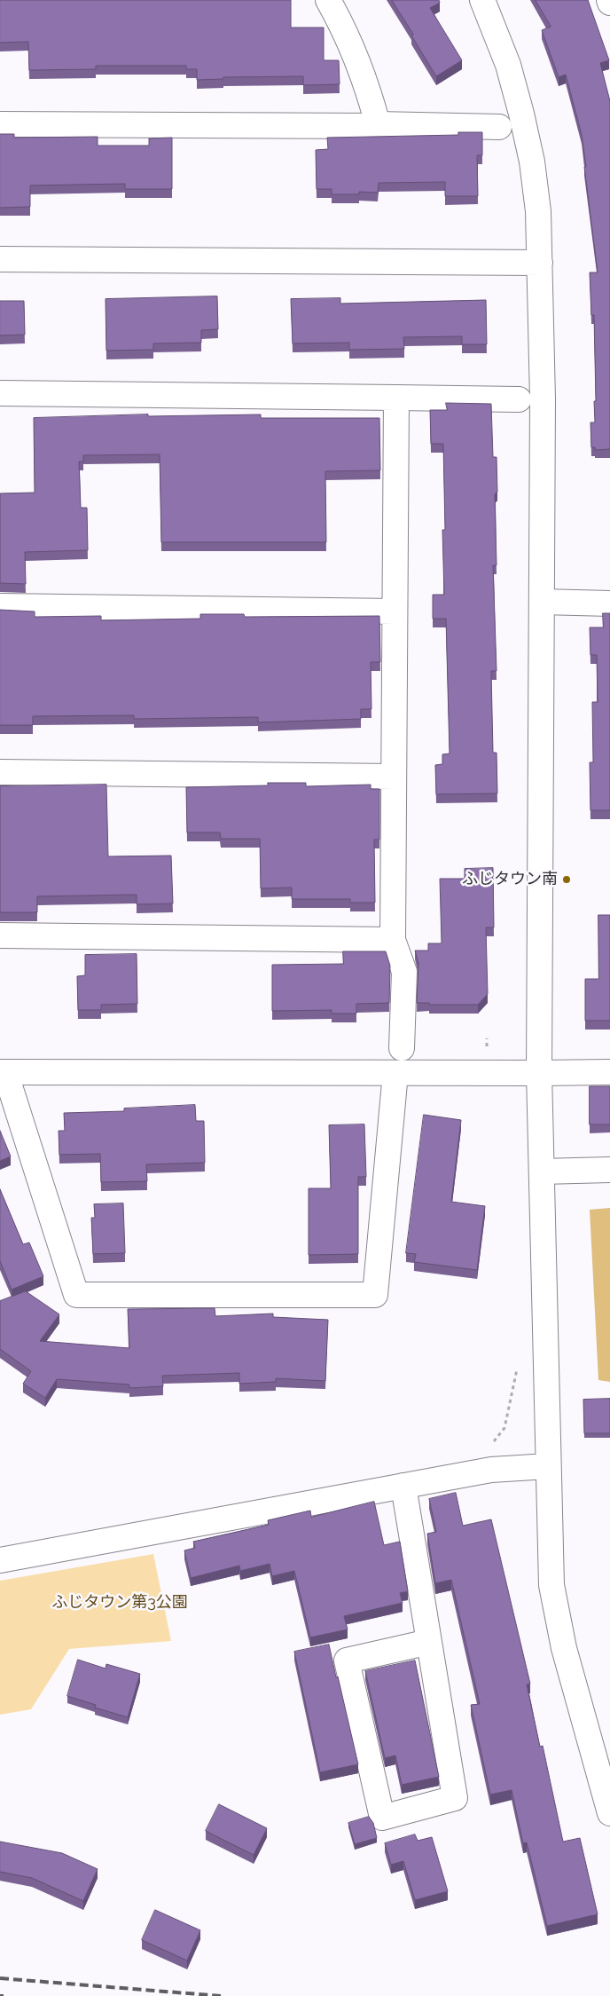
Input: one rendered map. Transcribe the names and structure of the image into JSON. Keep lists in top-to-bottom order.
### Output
{
  "parks": ["ふじタウン第3公園"],
  "places": ["ふじタウン南"]
}
